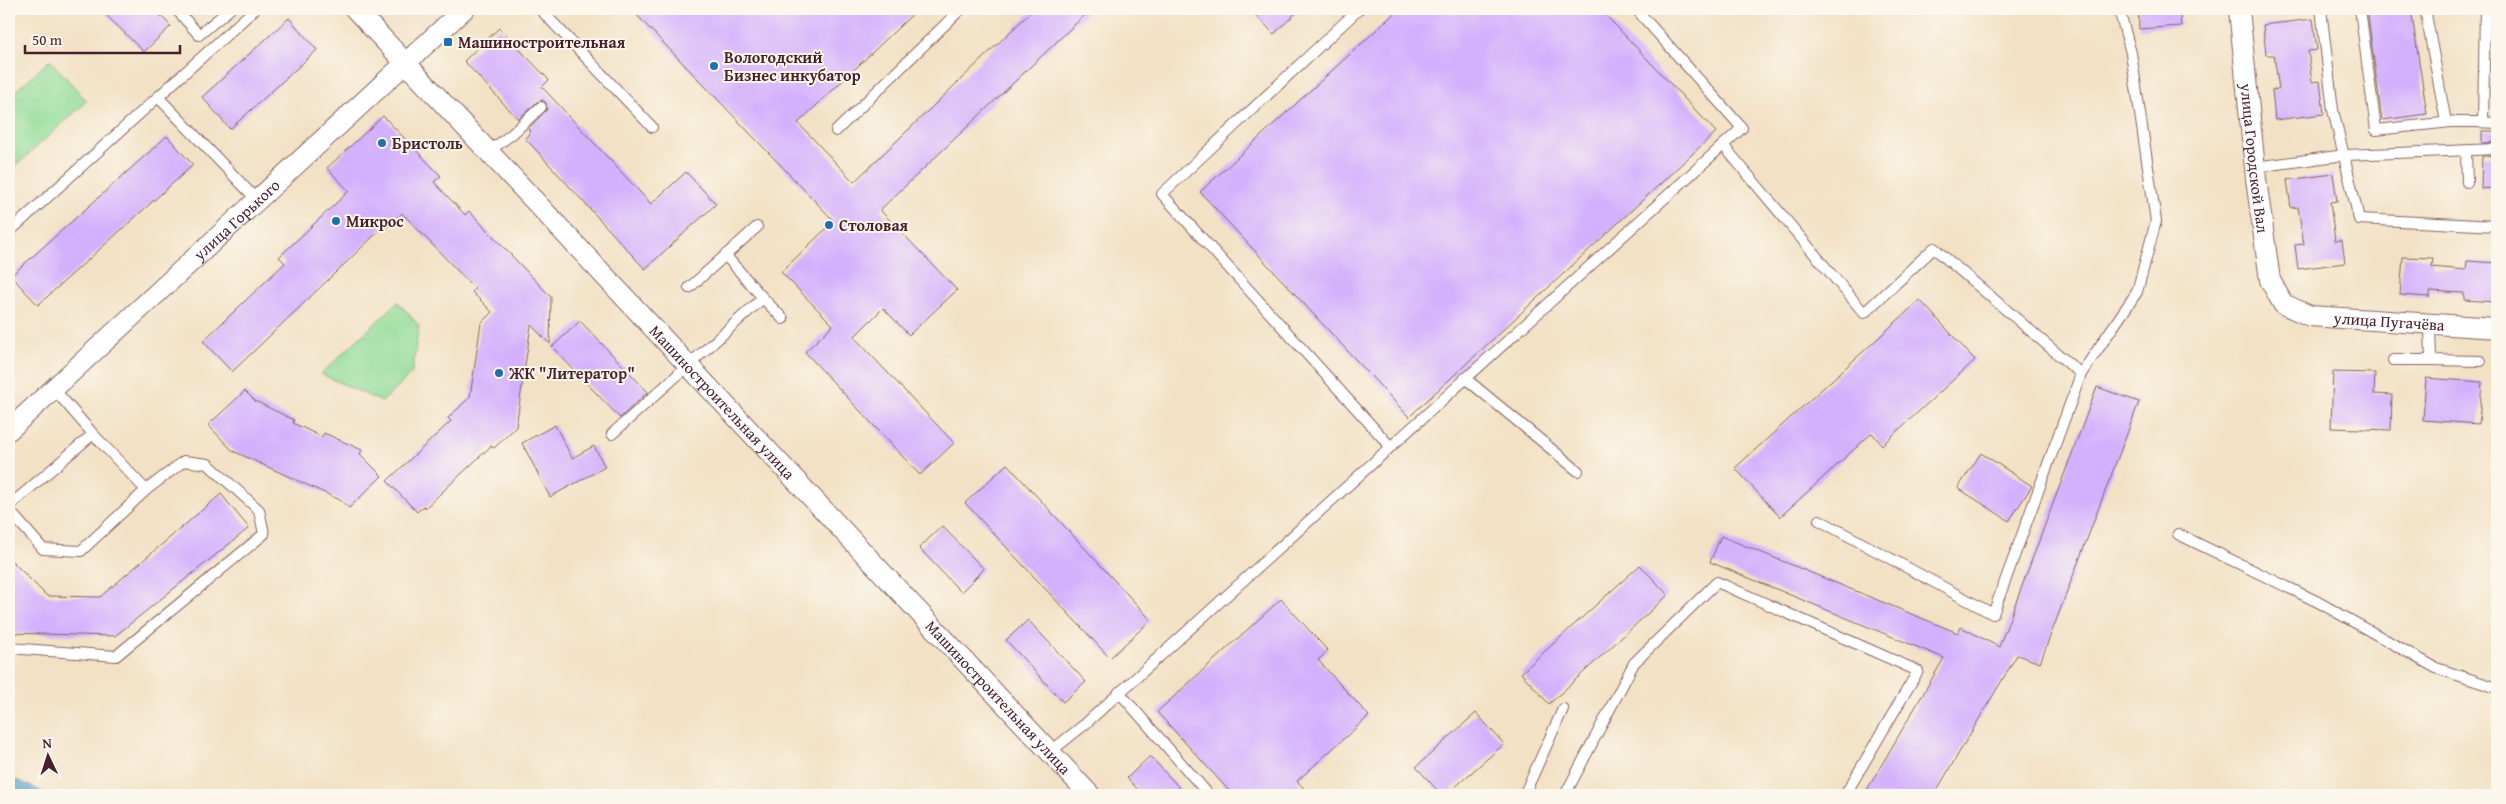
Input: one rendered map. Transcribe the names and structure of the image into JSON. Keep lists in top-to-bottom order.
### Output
{
  "streets": {
    "street": [
      "улица Городской Вал",
      "улица Горького",
      "улица Пугачёва",
      "Машиностроительная улица"
    ]
  },
  "crossings": [
    ["улица Городской Вал", "улица Пугачёва"],
    ["улица Горького", "Машиностроительная улица"]
  ],
  "places": {
    "transit": ["Машиностроительная"],
    "other": [
      "Вологодский Бизнес инкубатор",
      "Бристоль",
      "Микрос",
      "Столовая",
      "ЖК \"Литератор\""
    ]
  },
  "scale_bar": "50 m",
  "north": "top"
}
